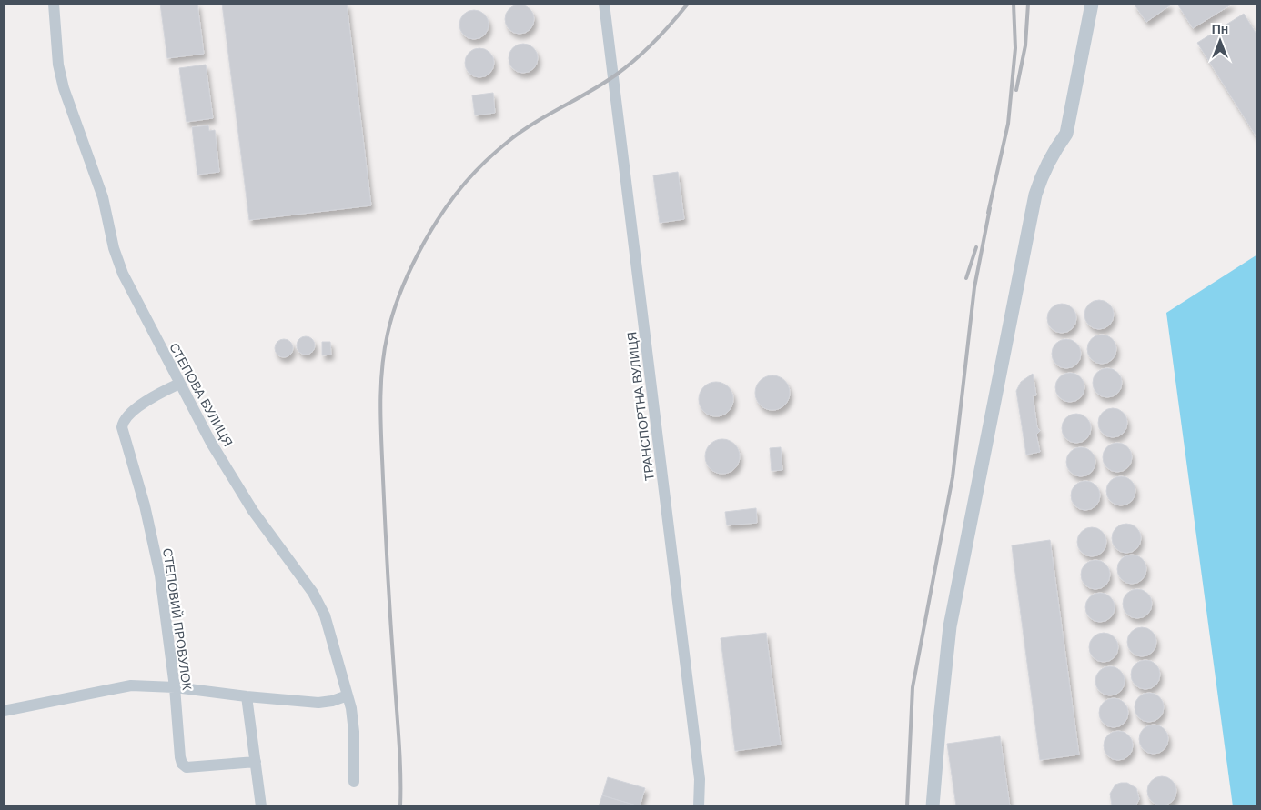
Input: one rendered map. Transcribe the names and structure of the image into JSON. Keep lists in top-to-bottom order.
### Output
{
  "streets": {
    "street": ["СТЕПОВА ВУЛИЦЯ", "ТРАНСПОРТНА ВУЛИЦЯ", "СТЕПОВИЙ ПРОВУЛОК"]
  },
  "crossings": [
    ["СТЕПОВА ВУЛИЦЯ", "СТЕПОВИЙ ПРОВУЛОК"]
  ],
  "north": "top"
}
